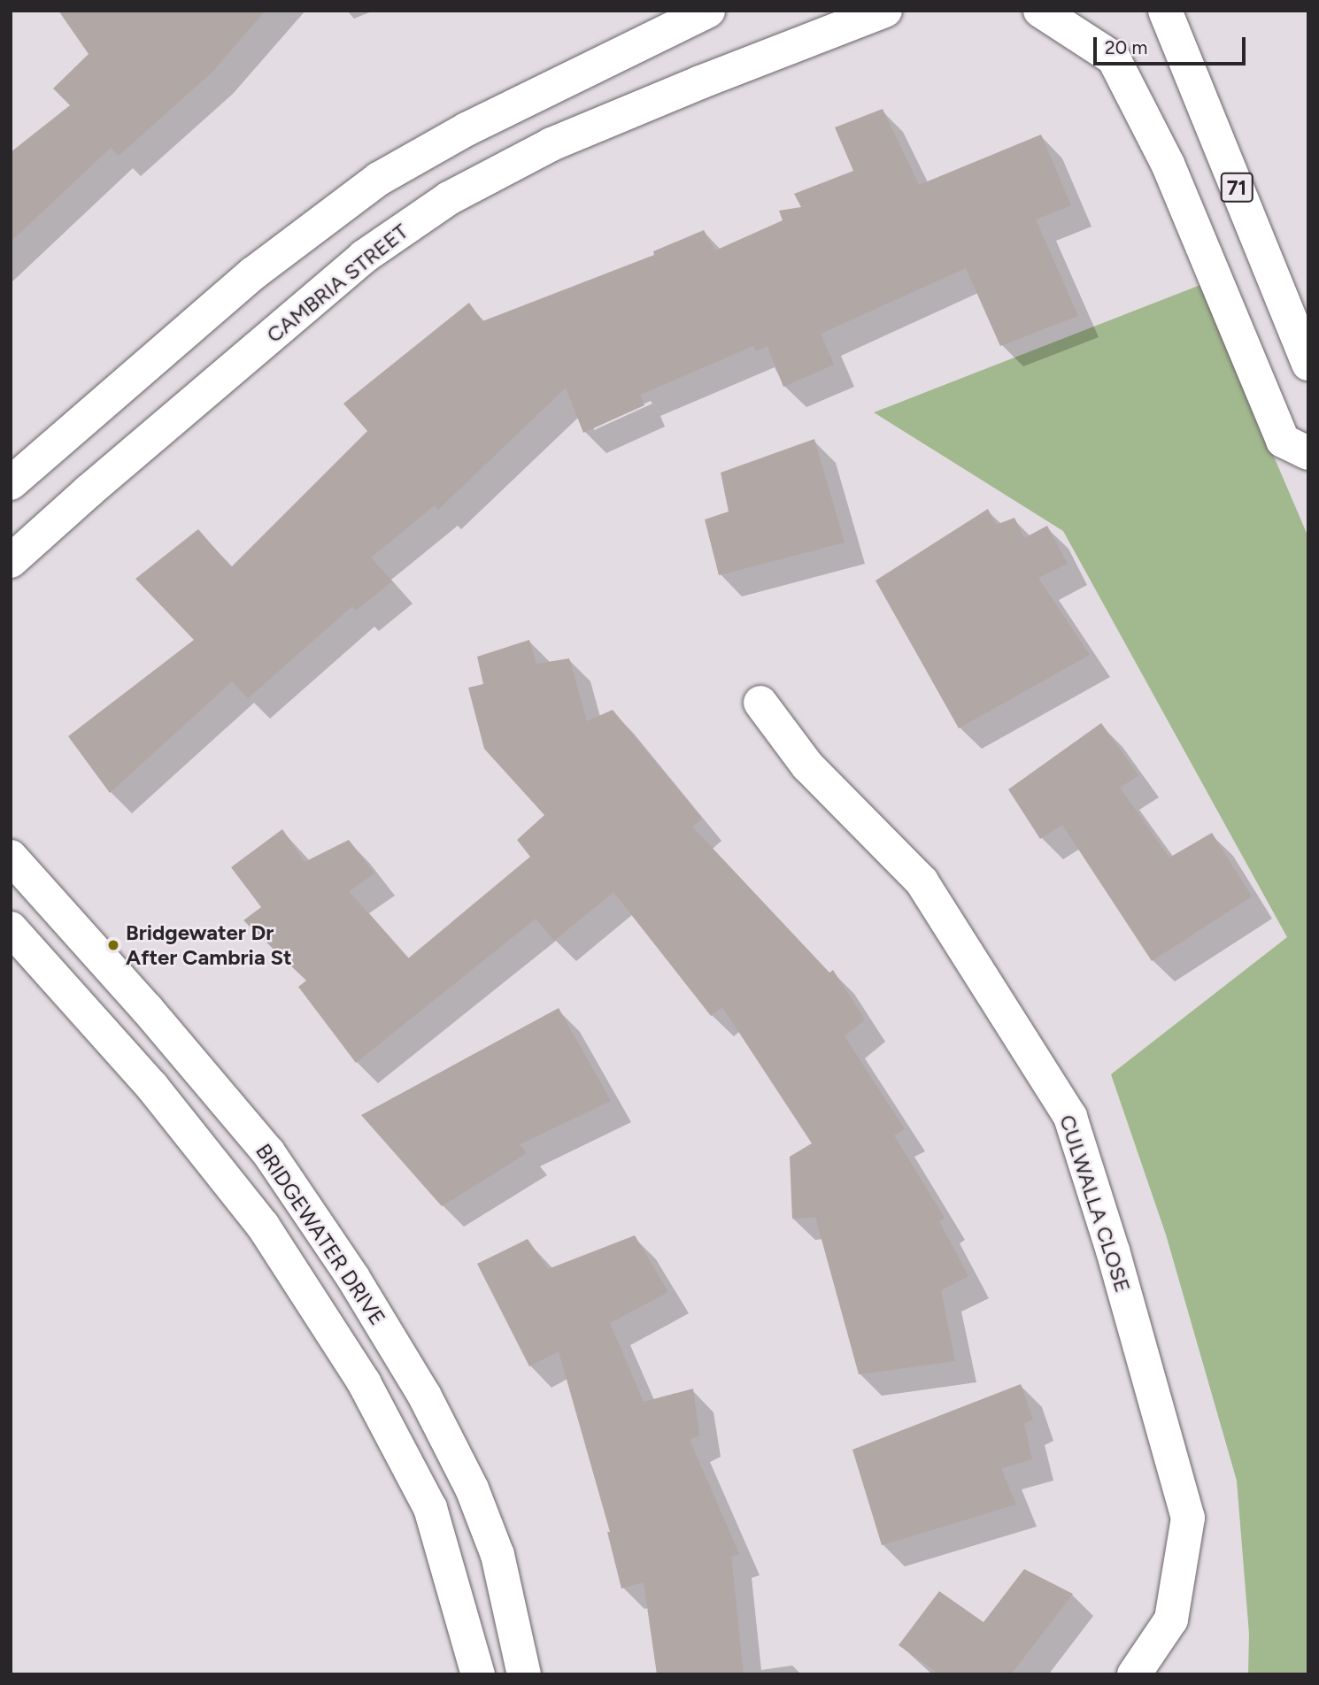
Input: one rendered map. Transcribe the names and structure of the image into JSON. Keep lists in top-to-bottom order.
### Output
{
  "streets": {
    "main road": [
      "71",
      "CAMBRIA STREET",
      "CULWALLA CLOSE",
      "BRIDGEWATER DRIVE"
    ]
  },
  "places": ["Bridgewater Dr After Cambria St"],
  "scale_bar": "20 m"
}
